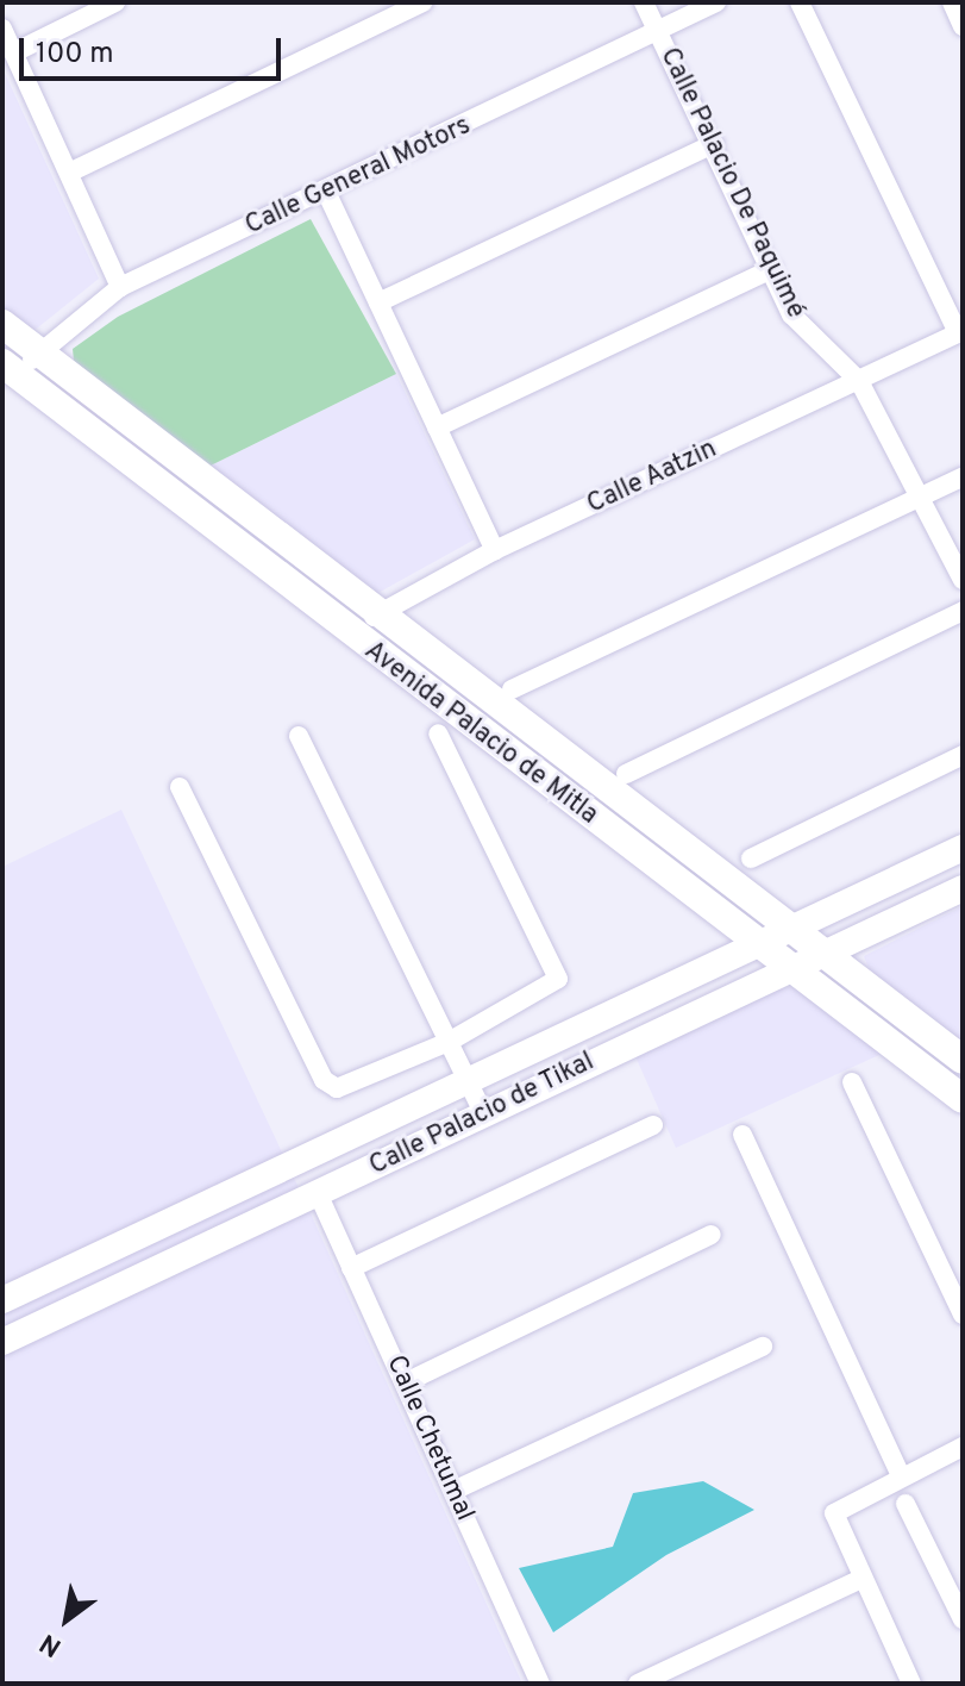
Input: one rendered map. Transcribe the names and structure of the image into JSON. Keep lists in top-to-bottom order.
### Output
{
  "streets": {
    "main road": ["Avenida Palacio de Mitla"],
    "street": [
      "Calle General Motors",
      "Calle Palacio De Paquimé",
      "Calle Aatzin",
      "Calle Palacio de Tikal",
      "Calle Chetumal"
    ]
  },
  "crossings": [
    ["Calle General Motors", "Calle Palacio De Paquimé"],
    ["Calle General Motors", "Avenida Palacio de Mitla"],
    ["Calle Palacio De Paquimé", "Calle Aatzin"],
    ["Calle Aatzin", "Avenida Palacio de Mitla"],
    ["Avenida Palacio de Mitla", "Calle Palacio de Tikal"],
    ["Calle Palacio de Tikal", "Calle Chetumal"]
  ],
  "scale_bar": "100 m",
  "north": "bottom left"
}
